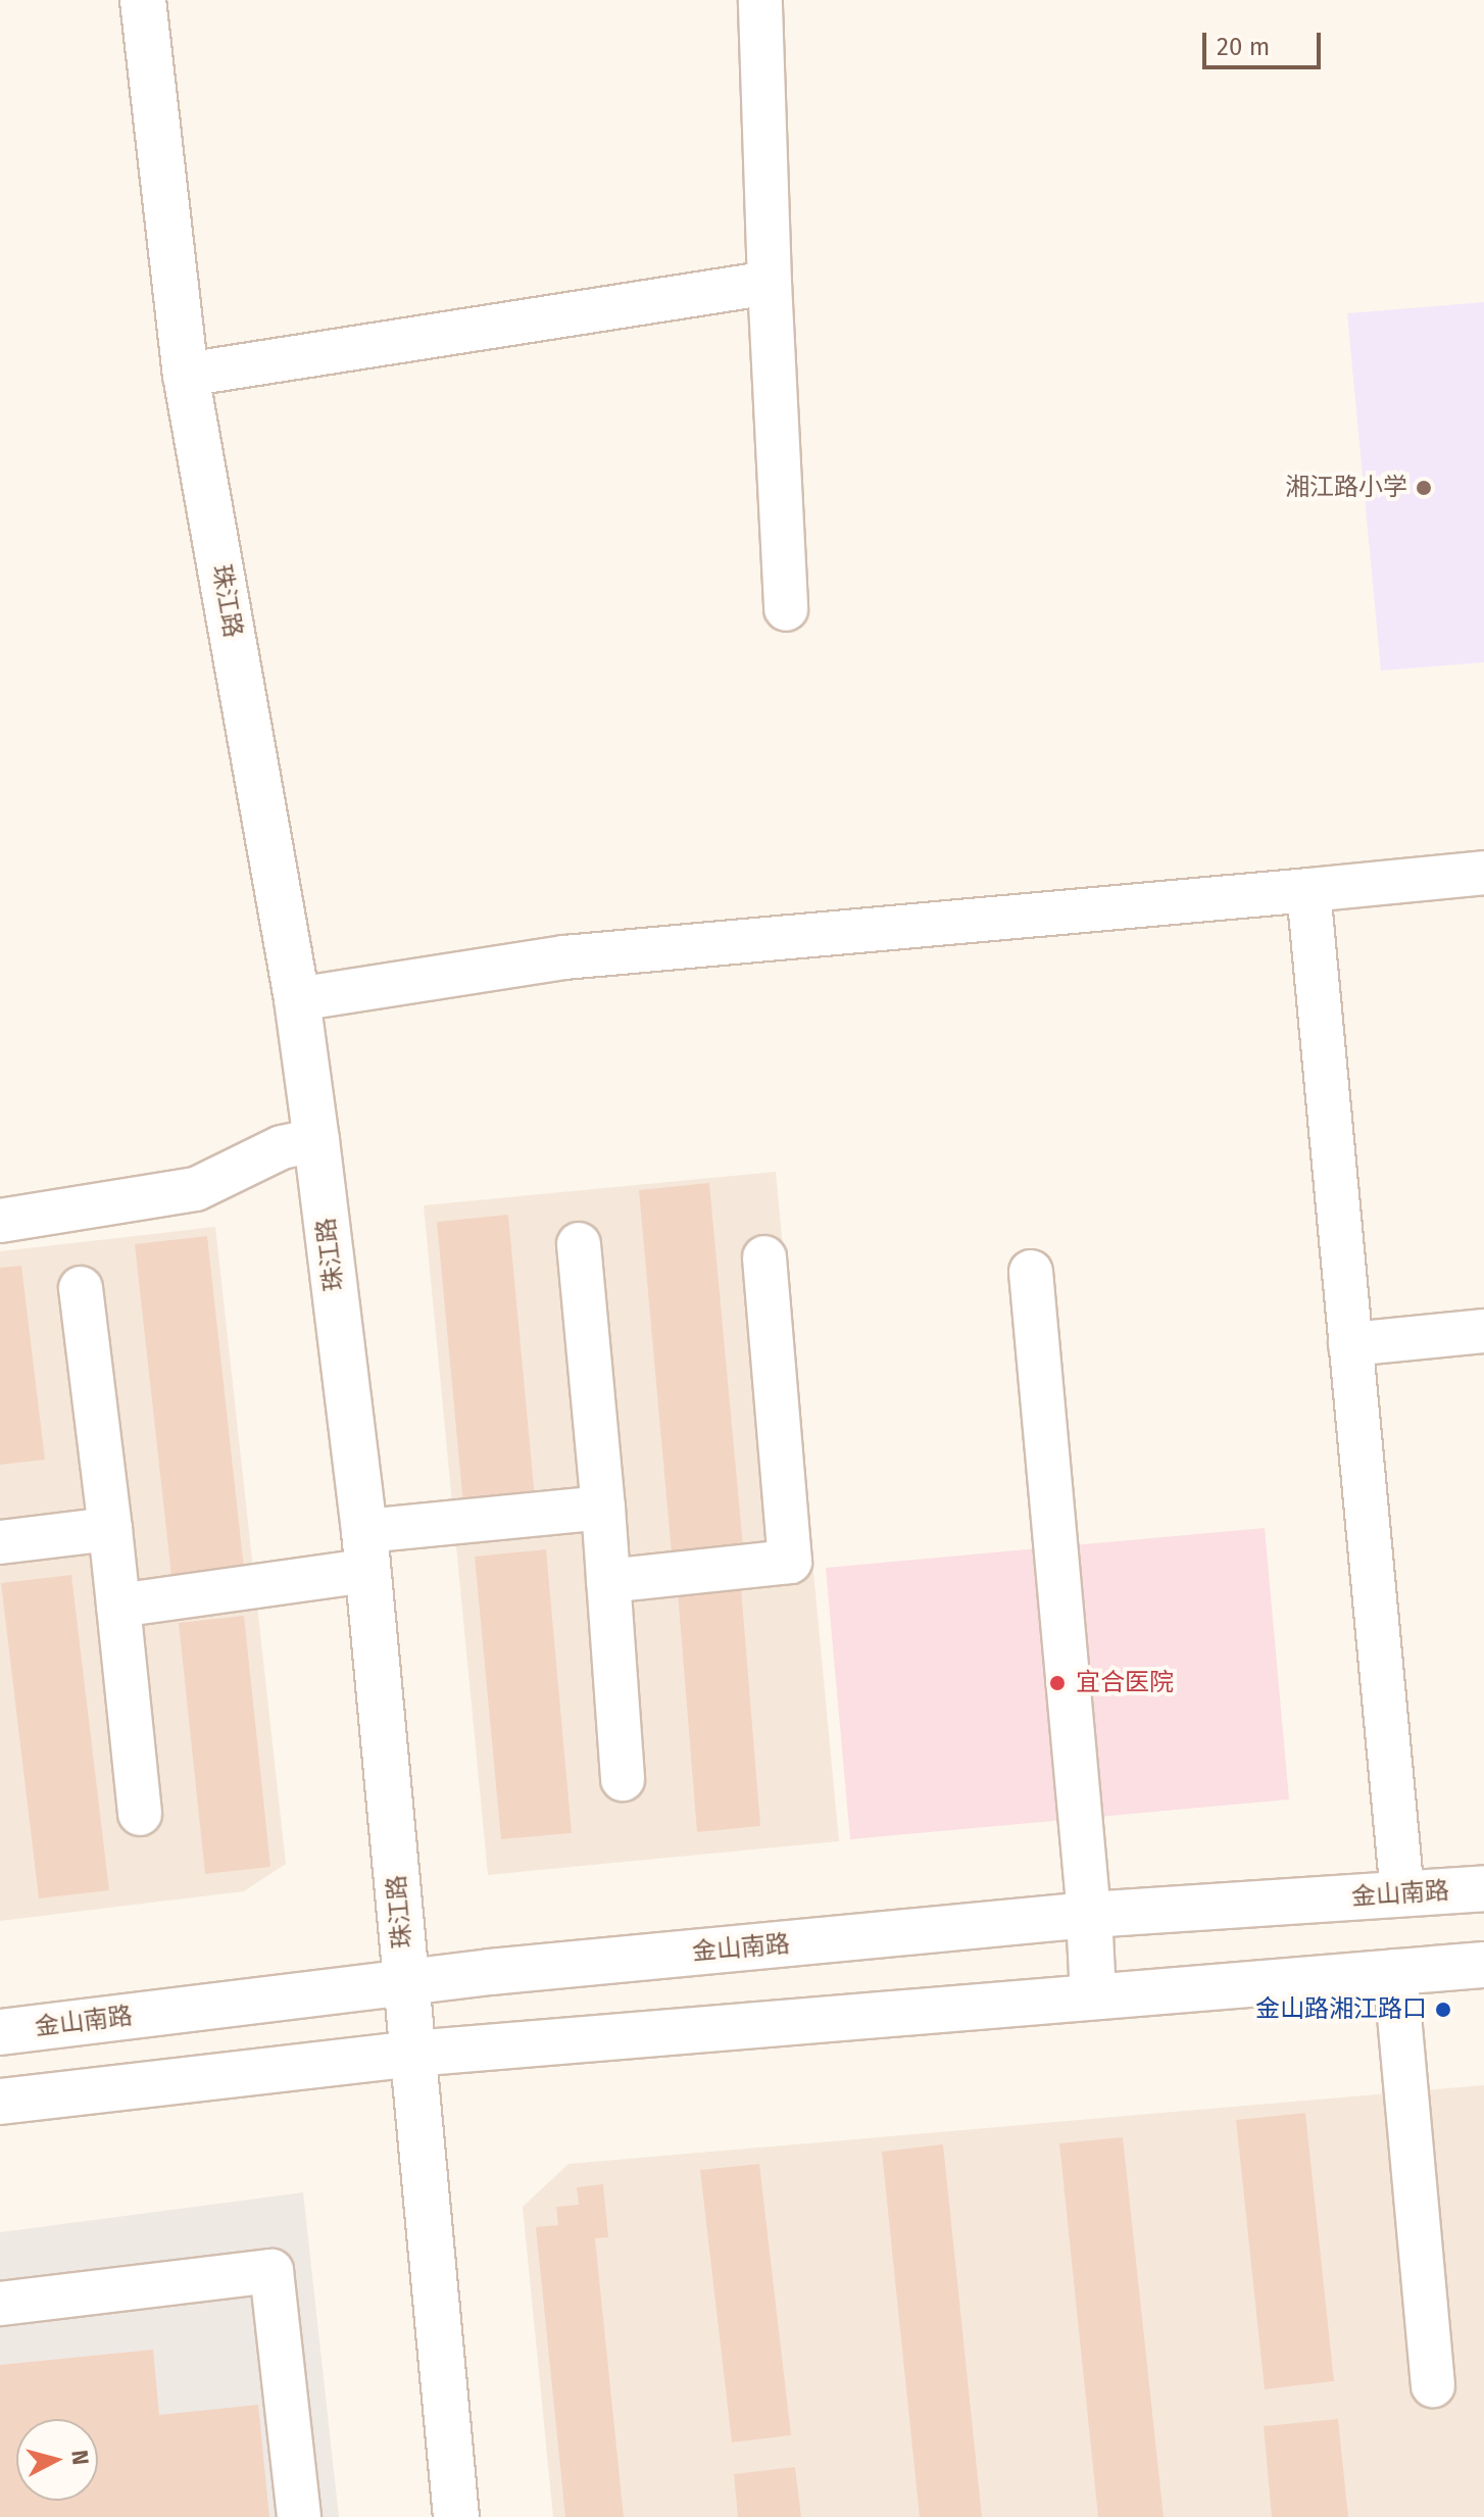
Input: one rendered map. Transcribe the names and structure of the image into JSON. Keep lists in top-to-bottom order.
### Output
{
  "streets": {
    "main road": ["珠江路", "金山南路"]
  },
  "crossings": [
    ["珠江路", "金山南路"]
  ],
  "places": ["湘江路小学", "宜合医院", "金山路湘江路口"],
  "scale_bar": "20 m",
  "north": "right"
}
